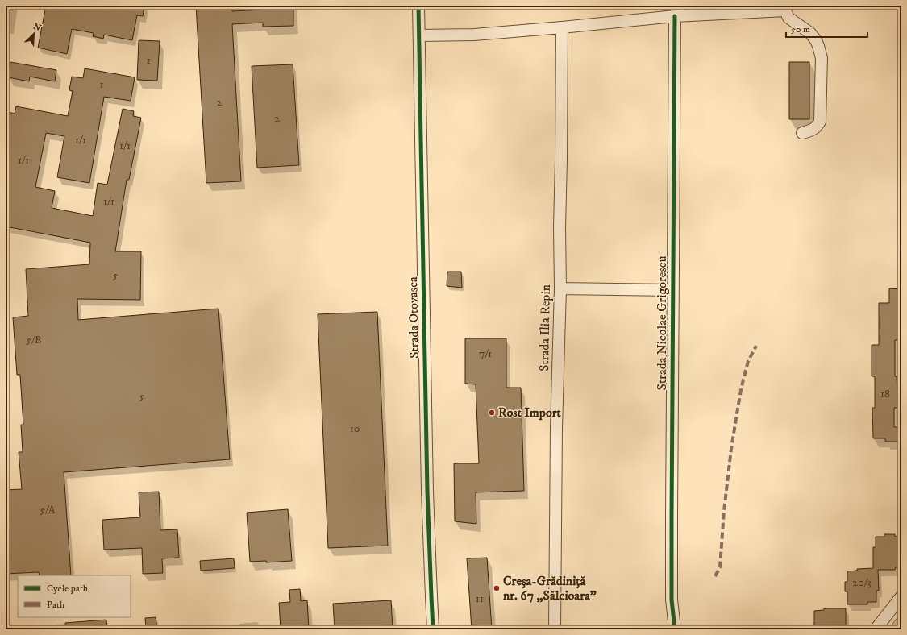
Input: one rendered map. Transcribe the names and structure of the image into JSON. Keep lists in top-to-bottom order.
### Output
{
  "streets": {
    "street": ["Strada Otovasca", "Strada Nicolae Grigorescu", "Strada Ilia Repin"]
  },
  "places": ["Rost Import", "Creșa-Grădiniță nr. 67 „Sălcioara”"],
  "house_numbers": [
    "1",
    "1",
    "2",
    "2",
    "1/1",
    "1/1",
    "1/1",
    "1/1",
    "5",
    "5/B",
    "7/1",
    "18",
    "5",
    "10",
    "5/A",
    "20/3",
    "11"
  ],
  "legend": ["Cycle path", "Path"],
  "scale_bar": "50 m",
  "north": "top right"
}
